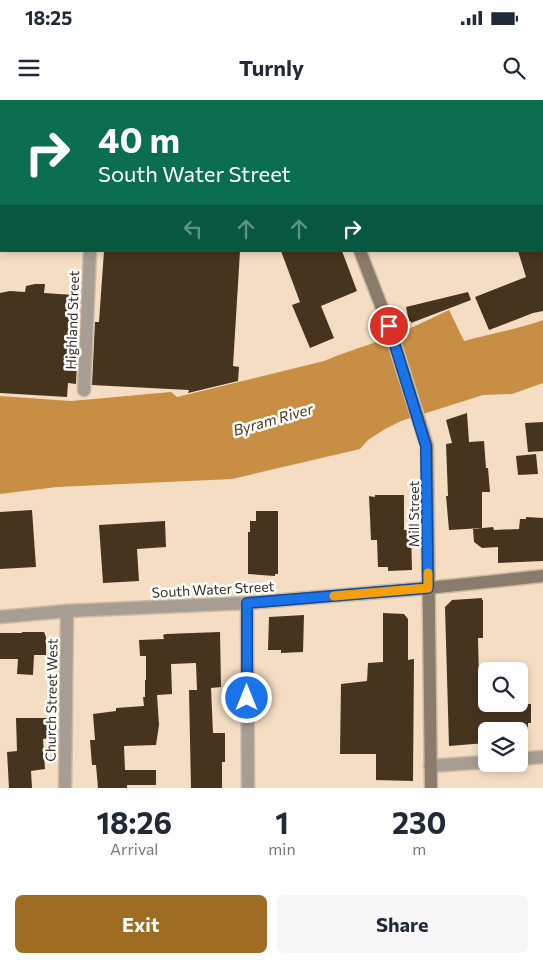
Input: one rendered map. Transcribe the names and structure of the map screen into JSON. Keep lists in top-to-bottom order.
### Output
{
  "streets": {
    "main road": ["Mill Street"],
    "street": ["Highland Street", "South Water Street", "Church Street West"]
  },
  "crossings": [
    ["Mill Street", "South Water Street"],
    ["South Water Street", "Church Street West"]
  ],
  "water": ["Byram River"],
  "page": {
    "status": "18:25",
    "header": "Turnly",
    "turn": ["40 m", "South Water Street"],
    "eta": [
      "18:26",
      "Arrival",
      "1",
      "min",
      "230",
      "m"
    ],
    "buttons": ["Exit", "Share"]
  }
}
